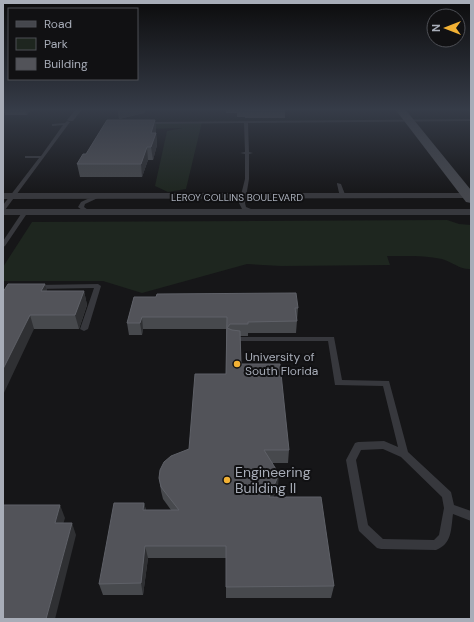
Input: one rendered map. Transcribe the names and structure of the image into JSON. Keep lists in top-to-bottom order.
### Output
{
  "streets": {
    "street": ["LEROY COLLINS BOULEVARD"]
  },
  "places": ["University of South Florida", "Engineering Building II"],
  "legend": ["Road", "Park", "Building"],
  "north": "left"
}
